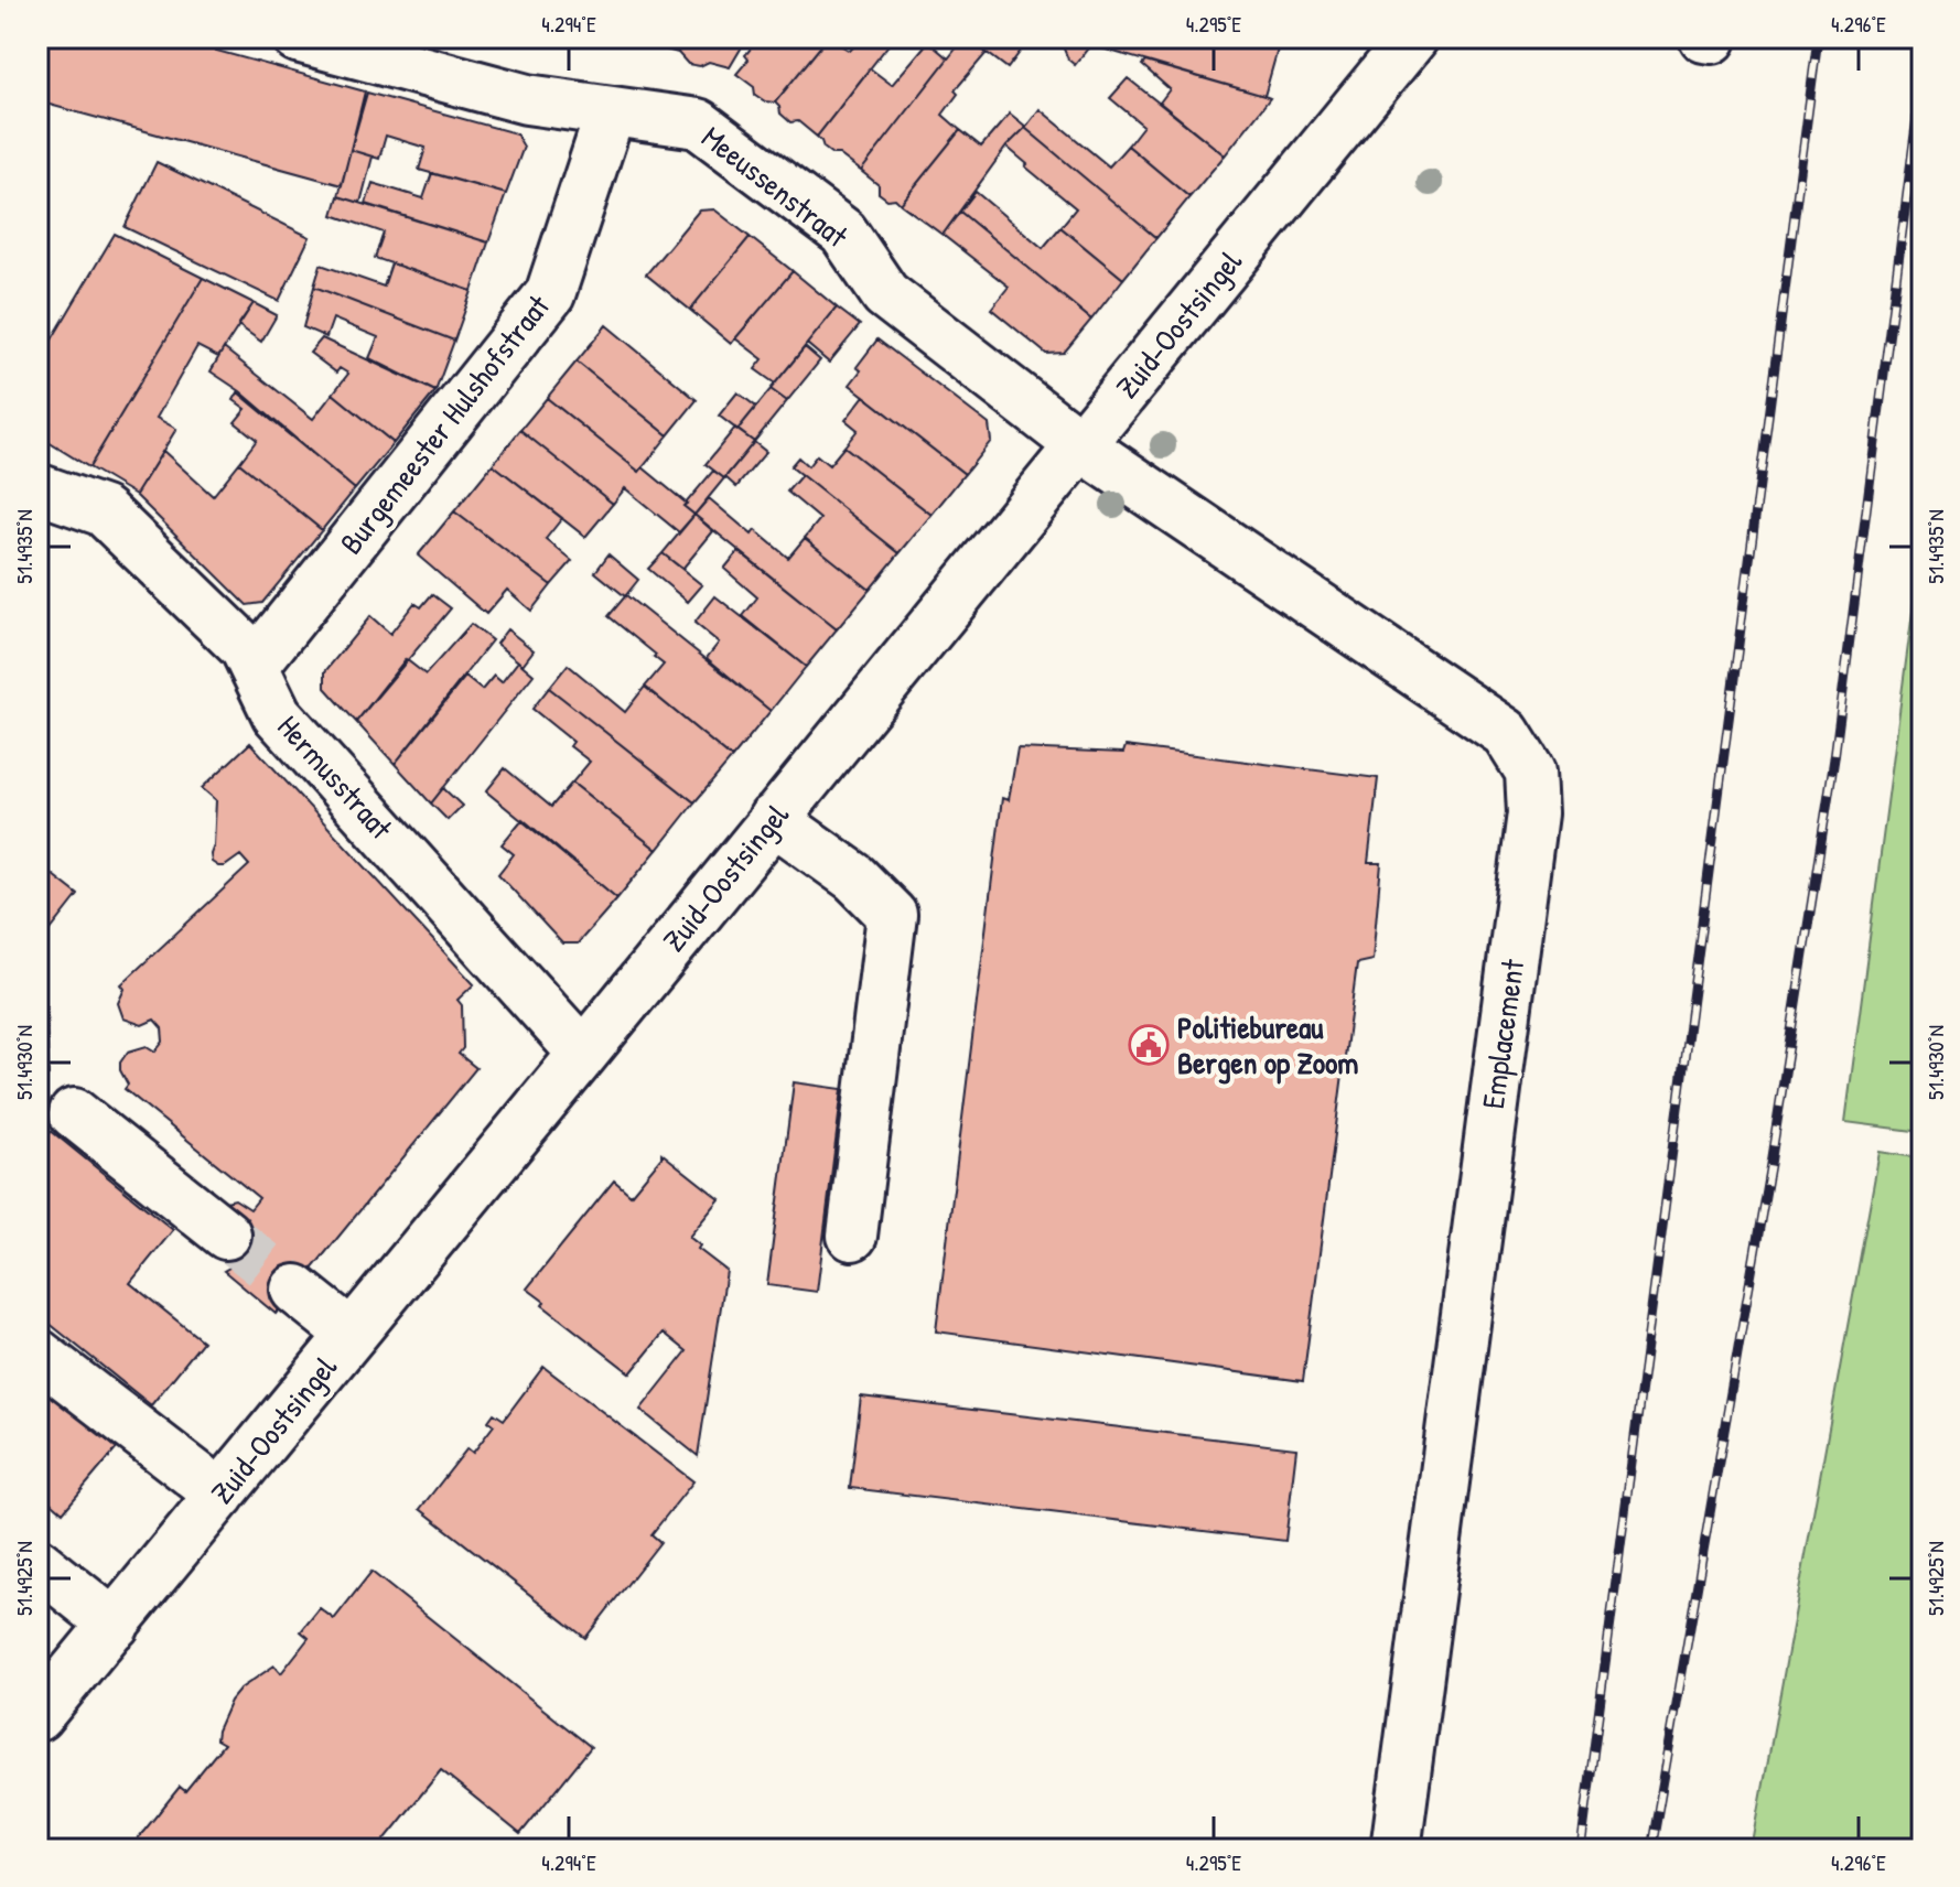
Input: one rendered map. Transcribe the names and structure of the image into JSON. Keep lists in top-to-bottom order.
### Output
{
  "streets": {
    "street": [
      "Meeussenstraat",
      "Zuid-Oostsingel",
      "Burgemeester Hulshofstraat",
      "Hermusstraat",
      "Emplacement"
    ]
  },
  "crossings": [
    ["Meeussenstraat", "Zuid-Oostsingel"],
    ["Meeussenstraat", "Burgemeester Hulshofstraat"],
    ["Meeussenstraat", "Emplacement"],
    ["Zuid-Oostsingel", "Hermusstraat"],
    ["Zuid-Oostsingel", "Emplacement"],
    ["Burgemeester Hulshofstraat", "Hermusstraat"]
  ],
  "places": {
    "public building": ["Politiebureau Bergen op Zoom"]
  },
  "coordinates": [
    "4.294°E",
    "4.295°E",
    "4.296°E",
    "51.4935°N",
    "51.4930°N",
    "51.4925°N"
  ]
}
